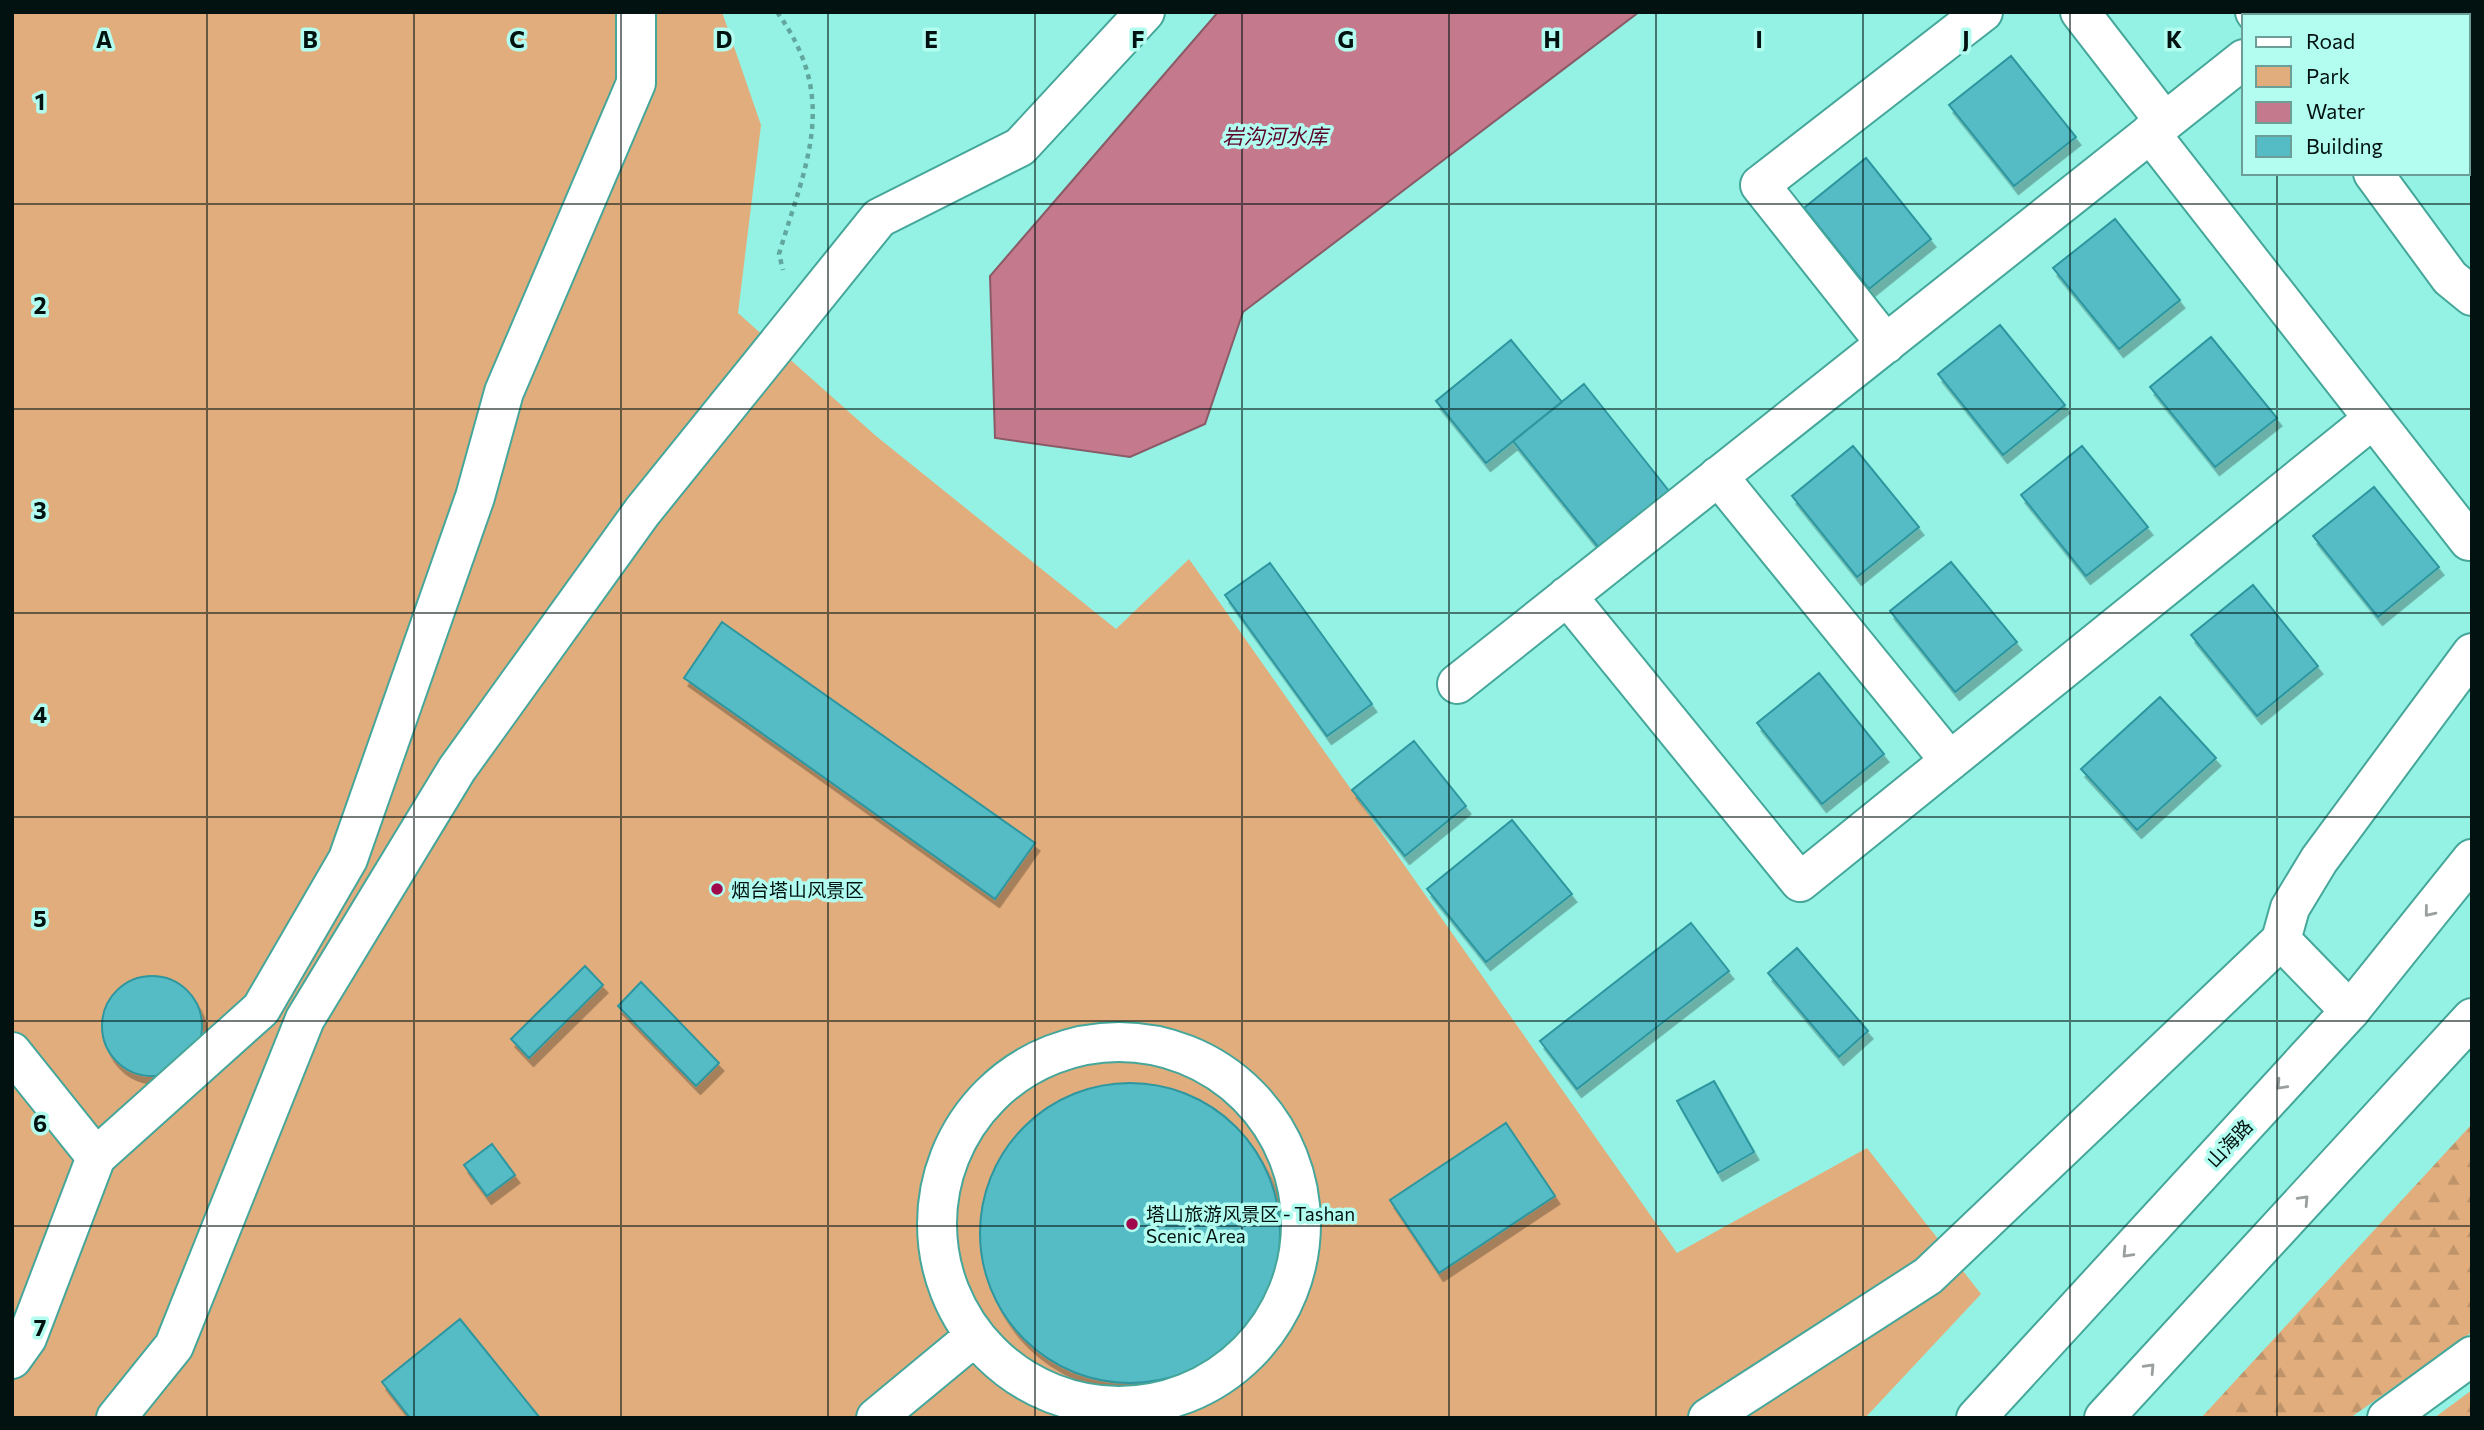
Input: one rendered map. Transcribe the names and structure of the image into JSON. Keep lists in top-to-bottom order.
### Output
{
  "streets": {
    "street": ["山海路"]
  },
  "water": ["岩沟河水库"],
  "places": ["烟台塔山风景区", "塔山旅游风景区 - Tashan Scenic Area"],
  "legend": [
    "Road",
    "Park",
    "Water",
    "Building"
  ],
  "grid": {
    "columns": [
      "A",
      "B",
      "C",
      "D",
      "E",
      "F",
      "G",
      "H",
      "I",
      "J",
      "K"
    ],
    "rows": [
      "1",
      "2",
      "3",
      "4",
      "5",
      "6",
      "7"
    ]
  }
}
